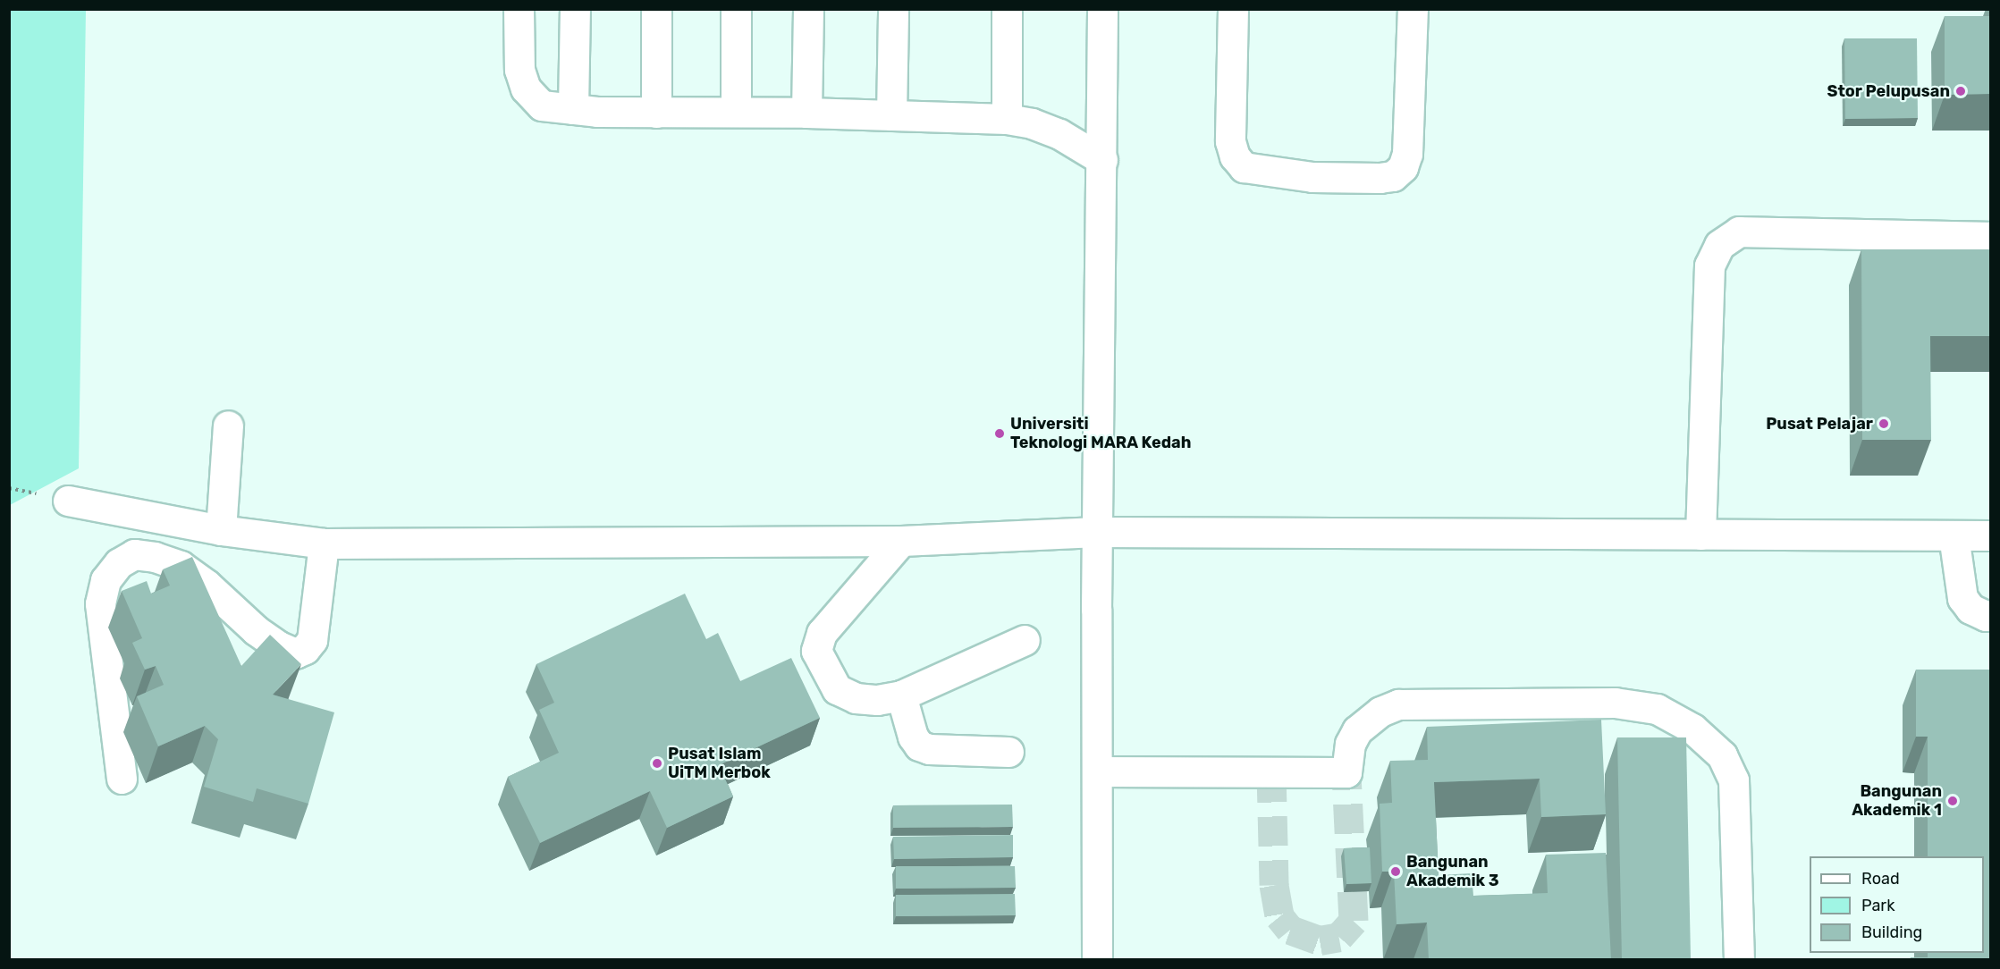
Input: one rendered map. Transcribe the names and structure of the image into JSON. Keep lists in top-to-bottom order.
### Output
{
  "places": [
    "Stor Pelupusan",
    "Pusat Pelajar",
    "Universiti Teknologi MARA Kedah",
    "Pusat Islam UiTM Merbok",
    "Bangunan Akademik 1",
    "Bangunan Akademik 3"
  ],
  "legend": ["Road", "Park", "Building"]
}
